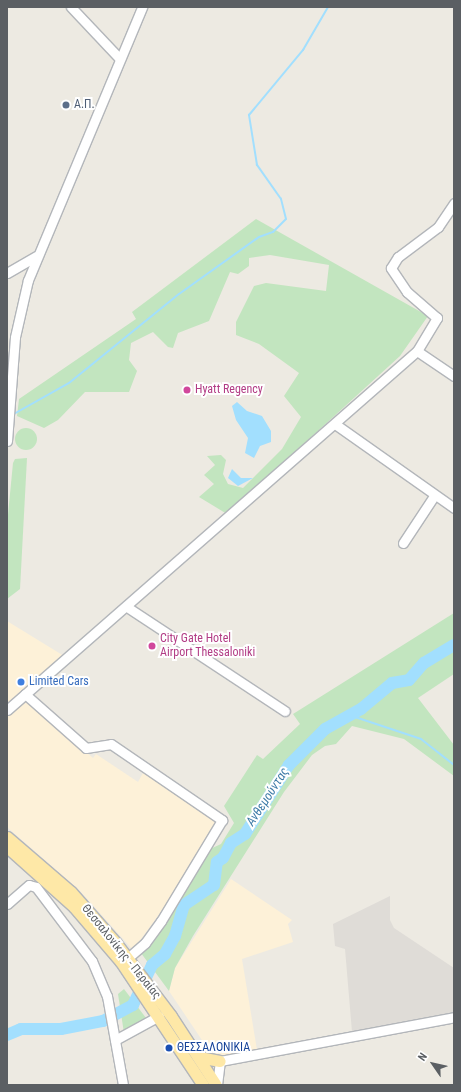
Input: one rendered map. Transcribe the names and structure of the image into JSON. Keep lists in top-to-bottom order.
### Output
{
  "streets": {
    "main road": ["Θεσσαλονίκης - Περαίας"]
  },
  "water": ["Ανθεμούντας"],
  "places": [
    "Α.Π.",
    "Hyatt Regency",
    "City Gate Hotel Airport Thessaloniki",
    "Limited Cars",
    "ΘΕΣΣΑΛΟΝΙΚΙΑ"
  ],
  "north": "top left"
}
